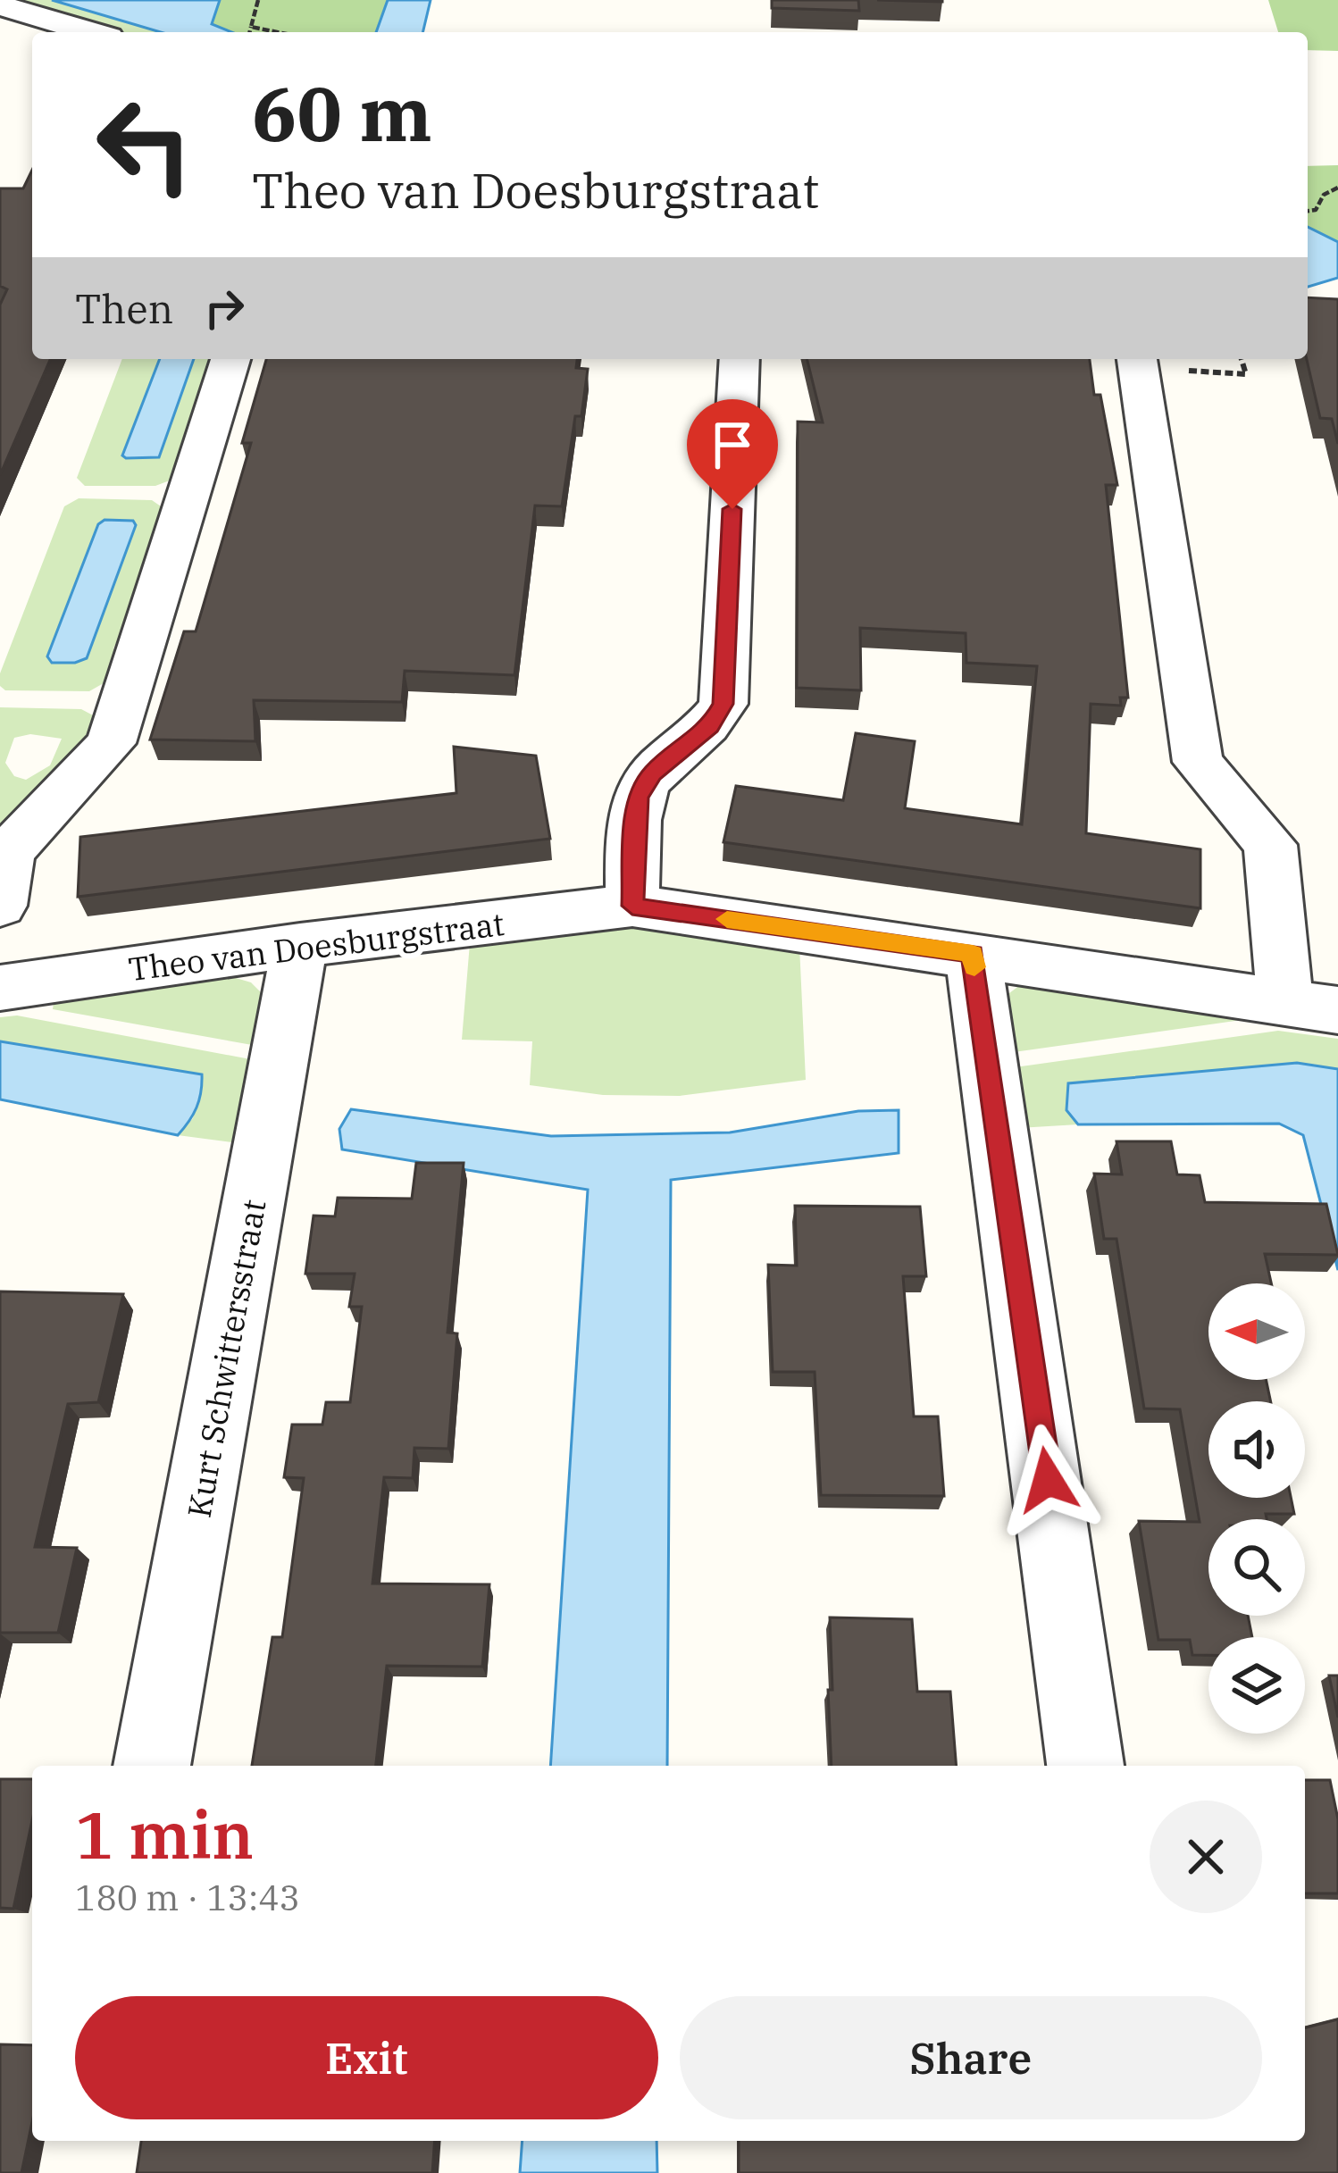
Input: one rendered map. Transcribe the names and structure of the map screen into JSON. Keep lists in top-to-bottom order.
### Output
{
  "streets": {
    "street": ["Theo van Doesburgstraat", "Kurt Schwittersstraat"]
  },
  "crossings": [
    ["Theo van Doesburgstraat", "Kurt Schwittersstraat"]
  ],
  "north": "left",
  "page": {
    "turn": ["60 m", "Theo van Doesburgstraat"],
    "then": "Then",
    "heading": ["1 min", "180 m · 13:43"],
    "buttons": ["Exit", "Share"]
  }
}
